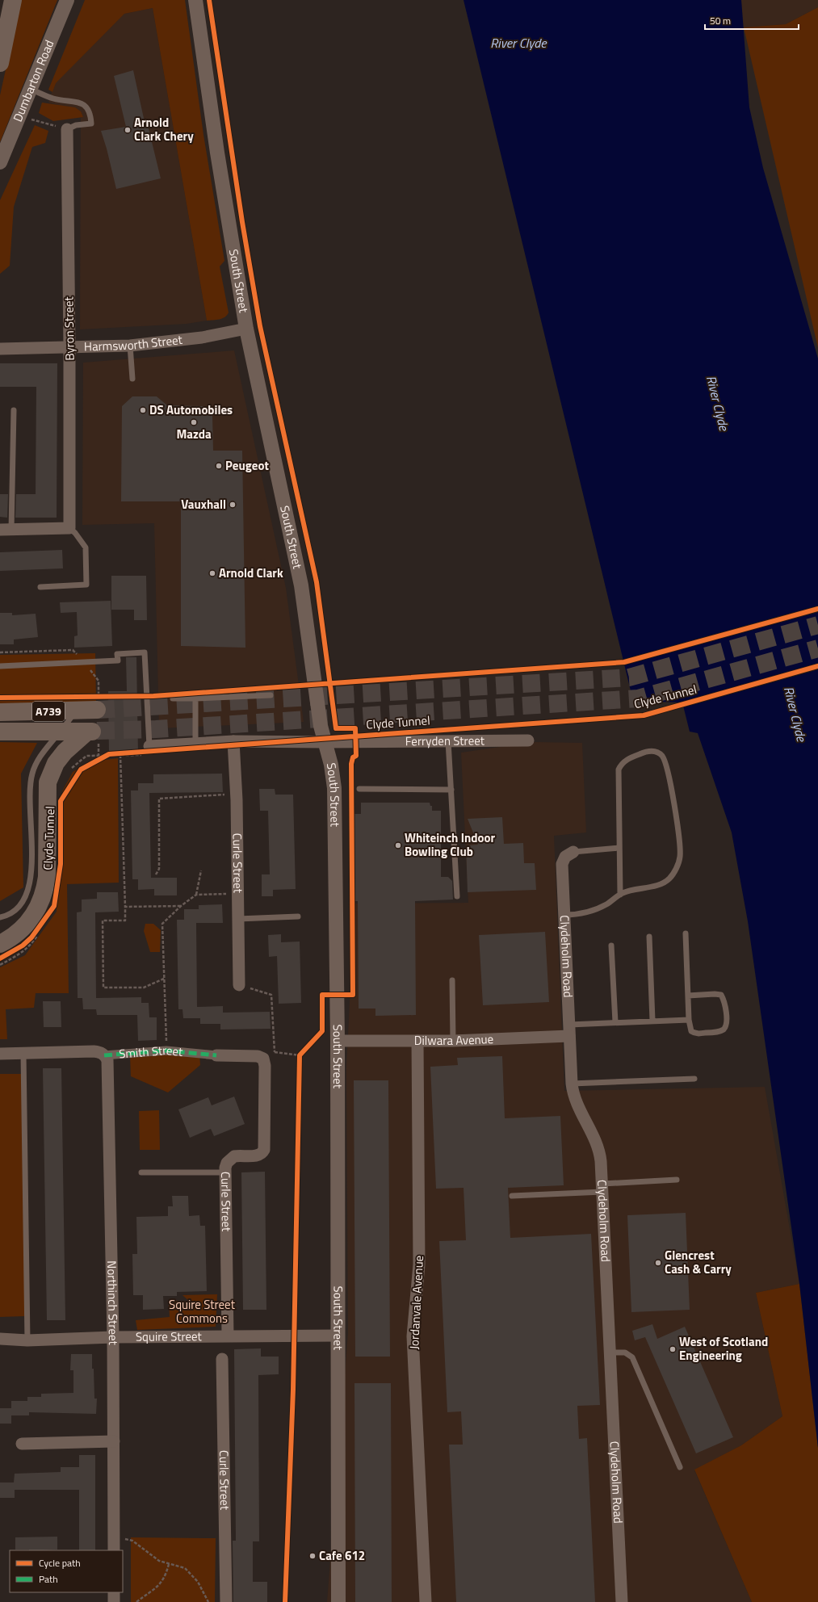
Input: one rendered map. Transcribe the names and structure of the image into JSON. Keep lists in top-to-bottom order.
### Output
{
  "streets": {
    "main road": ["A739"],
    "street": [
      "Dumbarton Road",
      "South Street",
      "Byron Street",
      "Harmsworth Street",
      "Ferryden Street",
      "Curle Street",
      "Clydeholm Road",
      "Dilwara Avenue",
      "Smith Street",
      "Northinch Street",
      "Jordanvale Avenue",
      "Squire Street"
    ],
    "cycle path": ["Clyde Tunnel"]
  },
  "crossings": [
    ["South Street", "Harmsworth Street"],
    ["South Street", "Ferryden Street"],
    ["South Street", "Dilwara Avenue"],
    ["South Street", "Squire Street"],
    ["Byron Street", "Harmsworth Street"],
    ["Ferryden Street", "Curle Street"],
    ["Curle Street", "Smith Street"],
    ["Curle Street", "Squire Street"],
    ["Clydeholm Road", "Dilwara Avenue"],
    ["Dilwara Avenue", "Jordanvale Avenue"],
    ["Smith Street", "Northinch Street"],
    ["Northinch Street", "Squire Street"]
  ],
  "water": ["River Clyde"],
  "parks": ["Squire Street Commons"],
  "places": [
    "Arnold Clark Chery",
    "DS Automobiles",
    "Mazda",
    "Peugeot",
    "Vauxhall",
    "Arnold Clark",
    "Whiteinch Indoor Bowling Club",
    "Glencrest Cash & Carry",
    "West of Scotland Engineering",
    "Cafe 612"
  ],
  "legend": ["Cycle path", "Path"],
  "scale_bar": "50 m"
}
